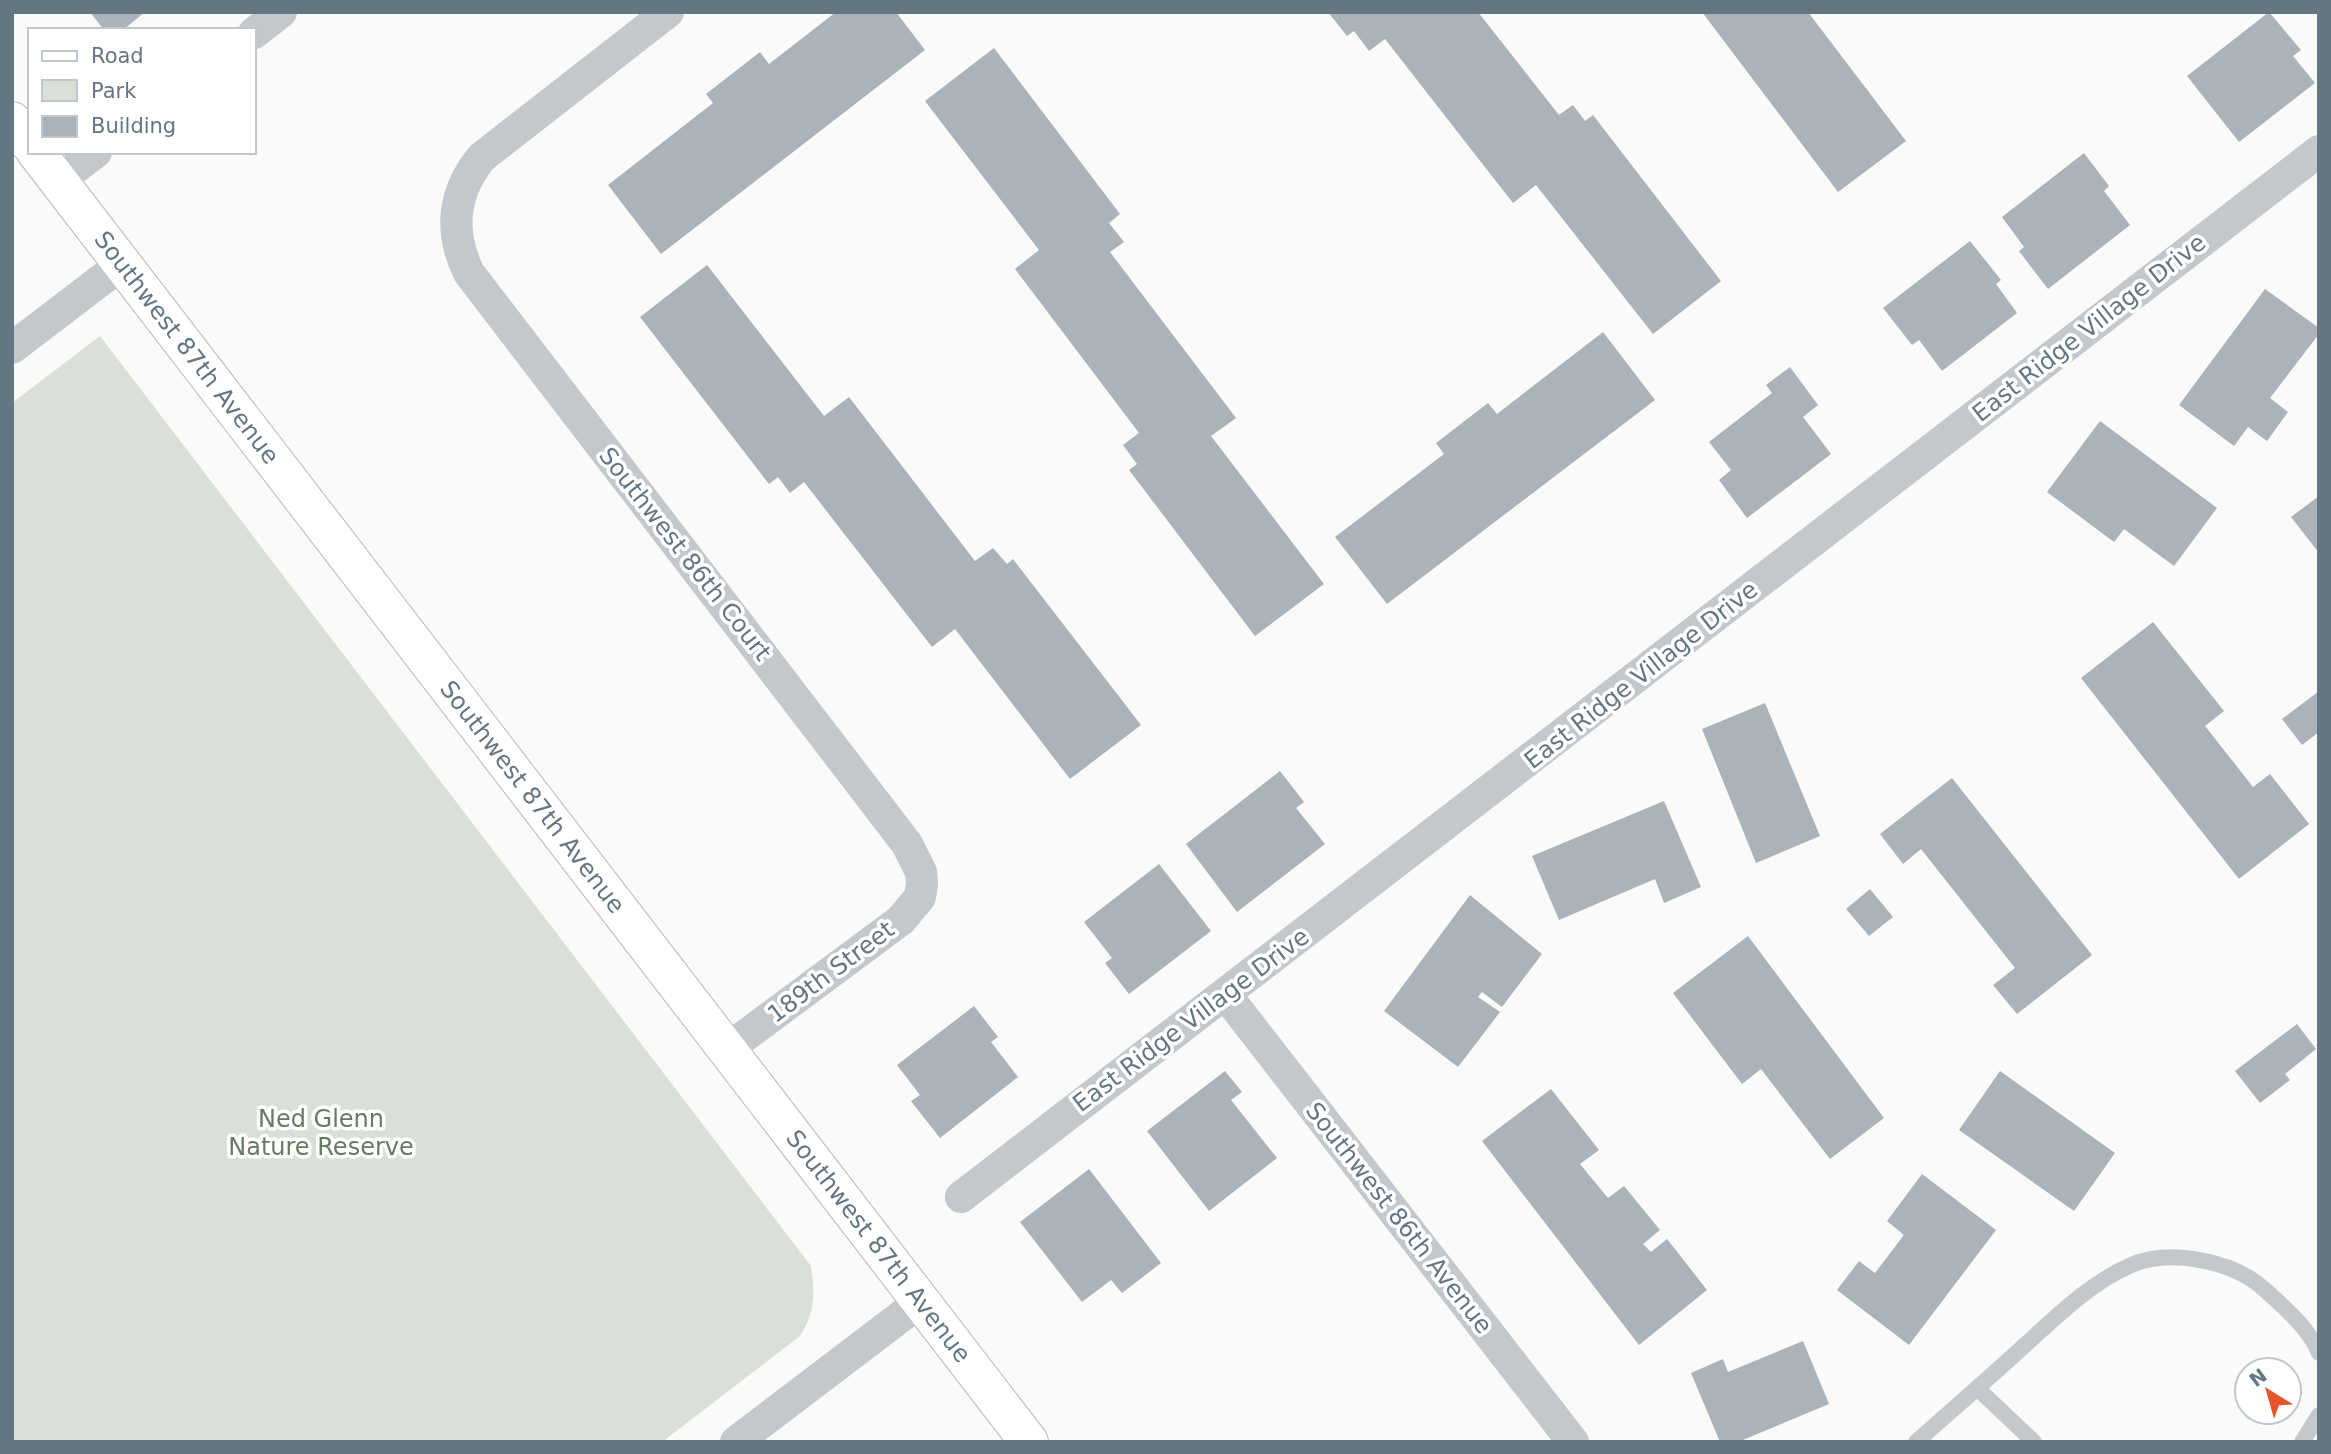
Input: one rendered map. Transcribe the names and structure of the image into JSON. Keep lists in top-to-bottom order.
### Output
{
  "streets": {
    "street": [
      "East Ridge Village Drive",
      "Southwest 87th Avenue",
      "Southwest 86th Court",
      "189th Street",
      "Southwest 86th Avenue"
    ]
  },
  "crossings": [
    ["East Ridge Village Drive", "Southwest 86th Avenue"],
    ["Southwest 87th Avenue", "189th Street"],
    ["Southwest 86th Court", "189th Street"]
  ],
  "parks": ["Ned Glenn Nature Reserve"],
  "legend": ["Road", "Park", "Building"],
  "north": "top left"
}
